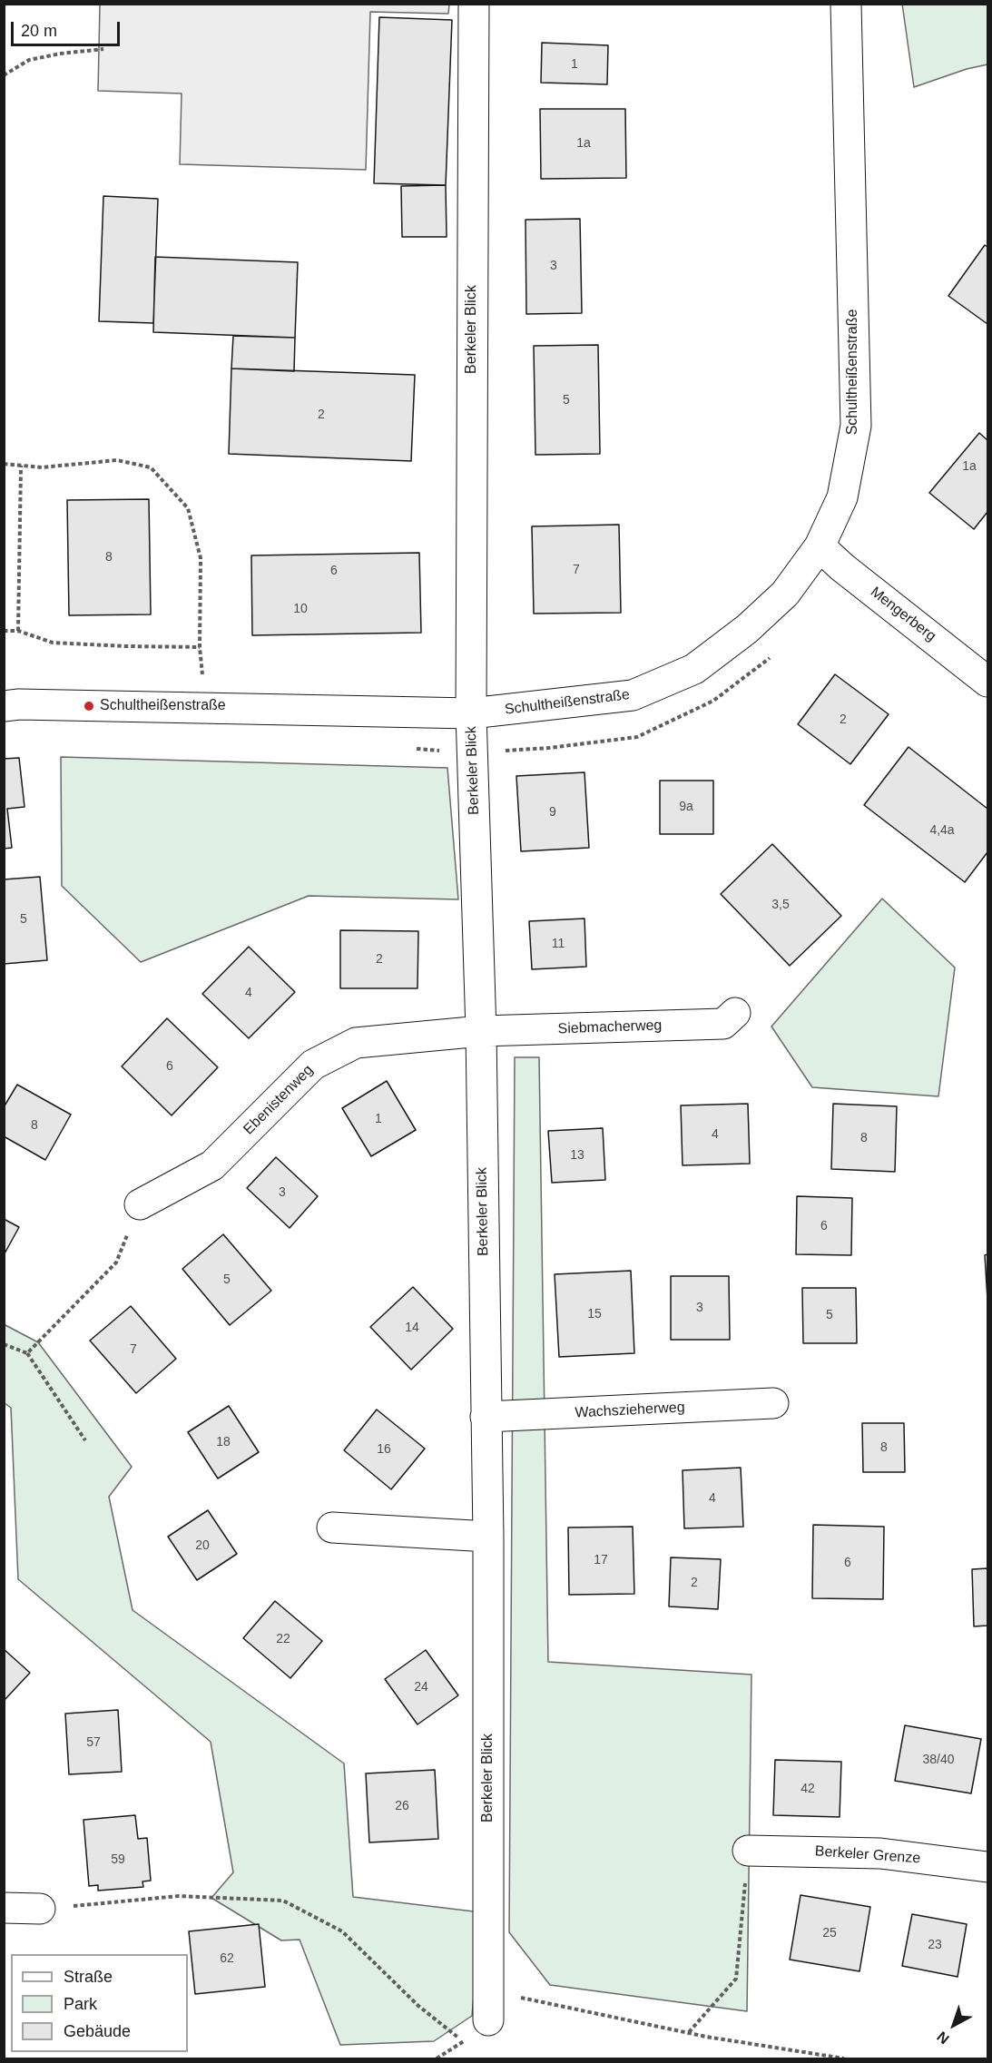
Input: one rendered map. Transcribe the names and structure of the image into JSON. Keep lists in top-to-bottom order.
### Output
{
  "streets": {
    "street": [
      "Berkeler Blick",
      "Schultheißenstraße",
      "Mengerberg",
      "Siebmacherweg",
      "Ebenistenweg",
      "Wachszieherweg",
      "Berkeler Grenze"
    ]
  },
  "crossings": [
    ["Berkeler Blick", "Schultheißenstraße"],
    ["Berkeler Blick", "Siebmacherweg"],
    ["Berkeler Blick", "Ebenistenweg"],
    ["Berkeler Blick", "Wachszieherweg"],
    ["Schultheißenstraße", "Mengerberg"],
    ["Siebmacherweg", "Ebenistenweg"]
  ],
  "places": ["Schultheißenstraße"],
  "house_numbers": [
    "1",
    "1a",
    "3",
    "5",
    "2",
    "1a",
    "8",
    "7",
    "6",
    "10",
    "2",
    "9a",
    "9",
    "4,4a",
    "3,5",
    "5",
    "11",
    "2",
    "4",
    "6",
    "1",
    "8",
    "4",
    "8",
    "13",
    "3",
    "6",
    "5",
    "3",
    "15",
    "5",
    "14",
    "7",
    "18",
    "8",
    "16",
    "4",
    "20",
    "17",
    "6",
    "2",
    "22",
    "24",
    "57",
    "38/40",
    "42",
    "26",
    "59",
    "25",
    "23",
    "62"
  ],
  "legend": ["Straße", "Park", "Gebäude"],
  "scale_bar": "20 m",
  "north": "bottom left"
}
